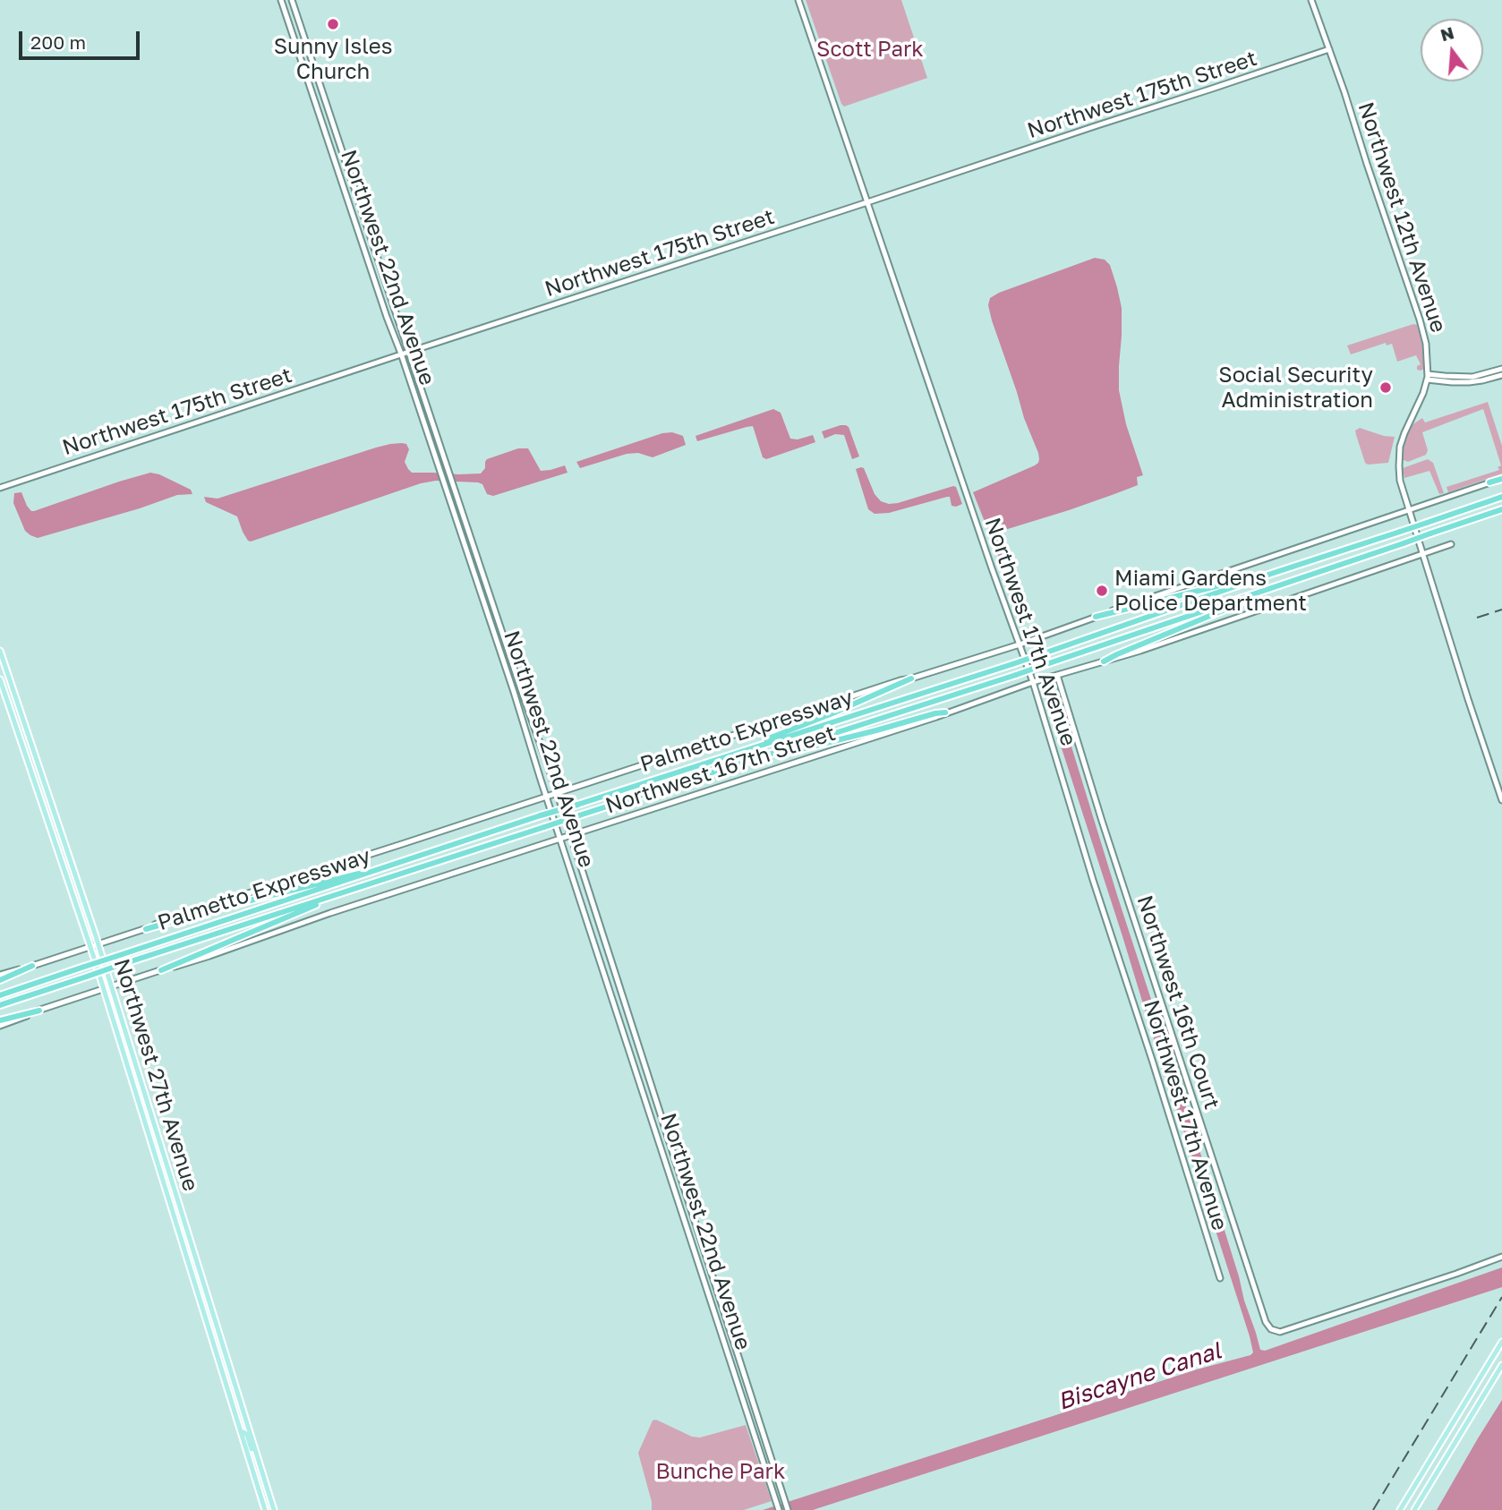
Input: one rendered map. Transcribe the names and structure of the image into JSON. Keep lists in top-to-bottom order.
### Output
{
  "streets": {
    "highway": ["Palmetto Expressway"],
    "main road": ["Northwest 27th Avenue"],
    "street": [
      "Northwest 175th Street",
      "Northwest 12th Avenue",
      "Northwest 22nd Avenue",
      "Northwest 17th Avenue",
      "Northwest 167th Street",
      "Northwest 16th Court"
    ]
  },
  "crossings": [
    ["Northwest 175th Street", "Northwest 12th Avenue"],
    ["Northwest 175th Street", "Northwest 22nd Avenue"],
    ["Northwest 175th Street", "Northwest 17th Avenue"],
    ["Northwest 12th Avenue", "Northwest 167th Street"],
    ["Northwest 22nd Avenue", "Northwest 167th Street"],
    ["Northwest 17th Avenue", "Northwest 167th Street"],
    ["Northwest 167th Street", "Northwest 16th Court"],
    ["Northwest 167th Street", "Northwest 27th Avenue"]
  ],
  "water": ["Biscayne Canal"],
  "parks": ["Scott Park", "Bunche Park"],
  "places": ["Sunny Isles Church", "Social Security Administration", "Miami Gardens Police Department"],
  "scale_bar": "200 m",
  "north": "top"
}
